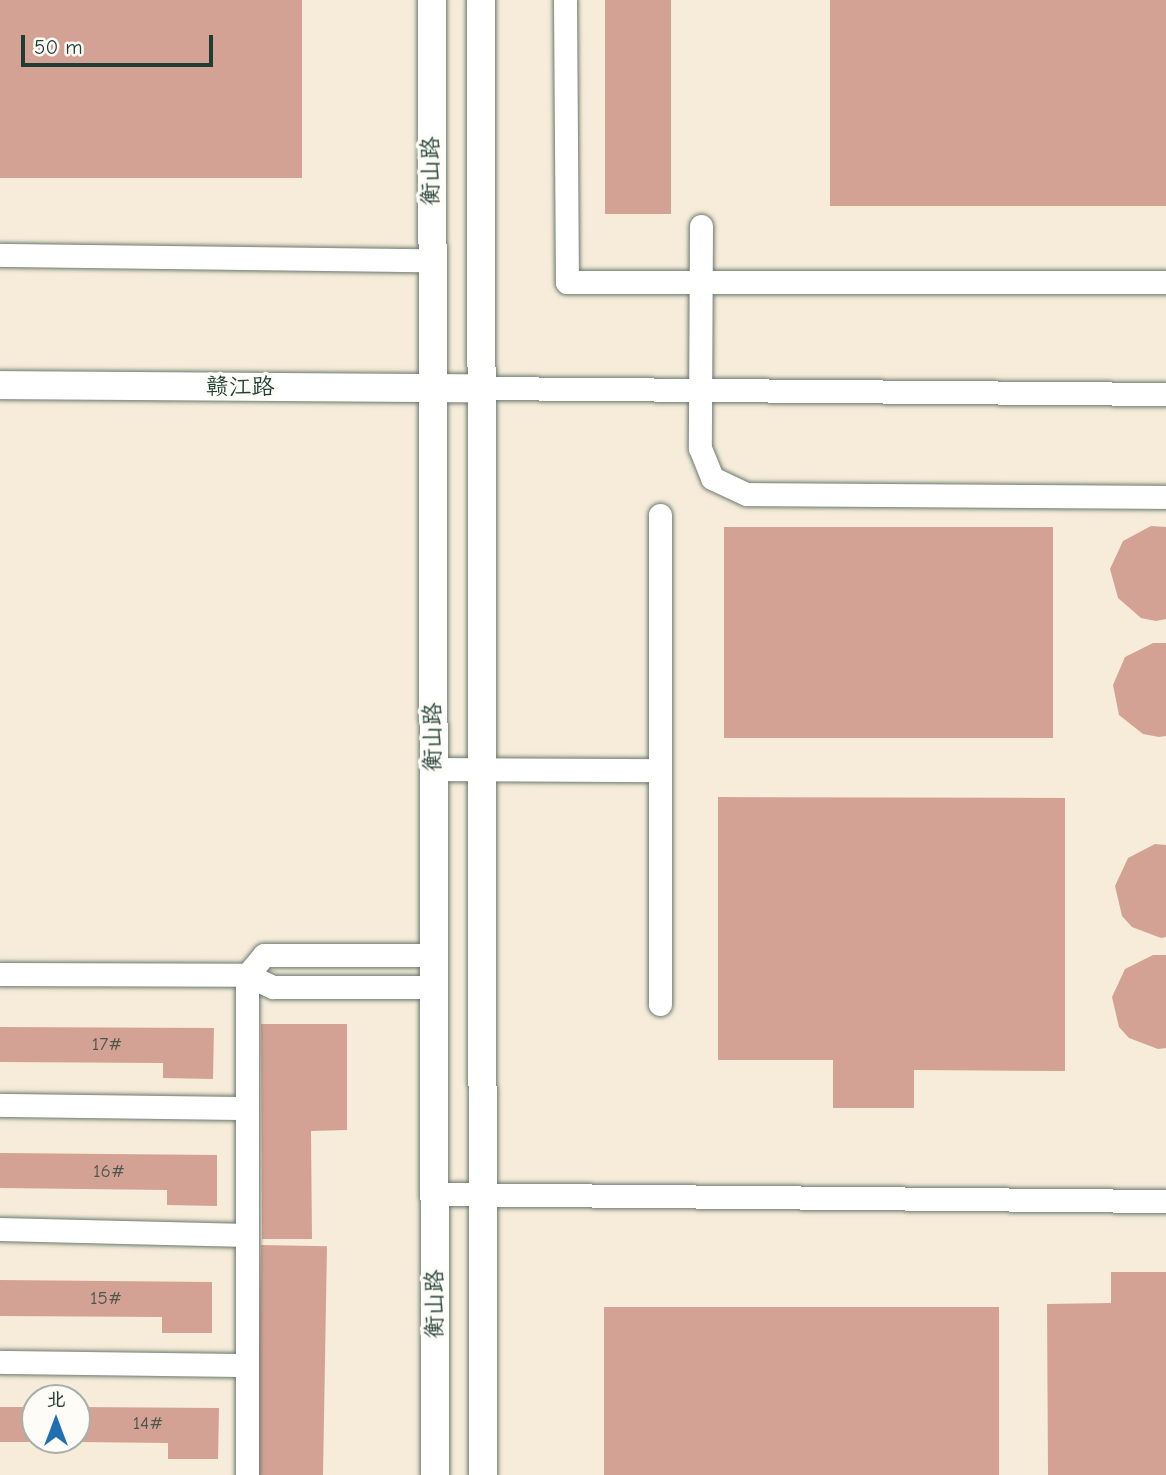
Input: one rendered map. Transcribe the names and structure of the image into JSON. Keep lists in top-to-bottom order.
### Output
{
  "streets": {
    "street": ["衡山路", "赣江路"]
  },
  "crossings": [
    ["衡山路", "赣江路"]
  ],
  "house_numbers": [
    "17#",
    "16#",
    "15#",
    "14#"
  ],
  "scale_bar": "50 m",
  "north": "top"
}
